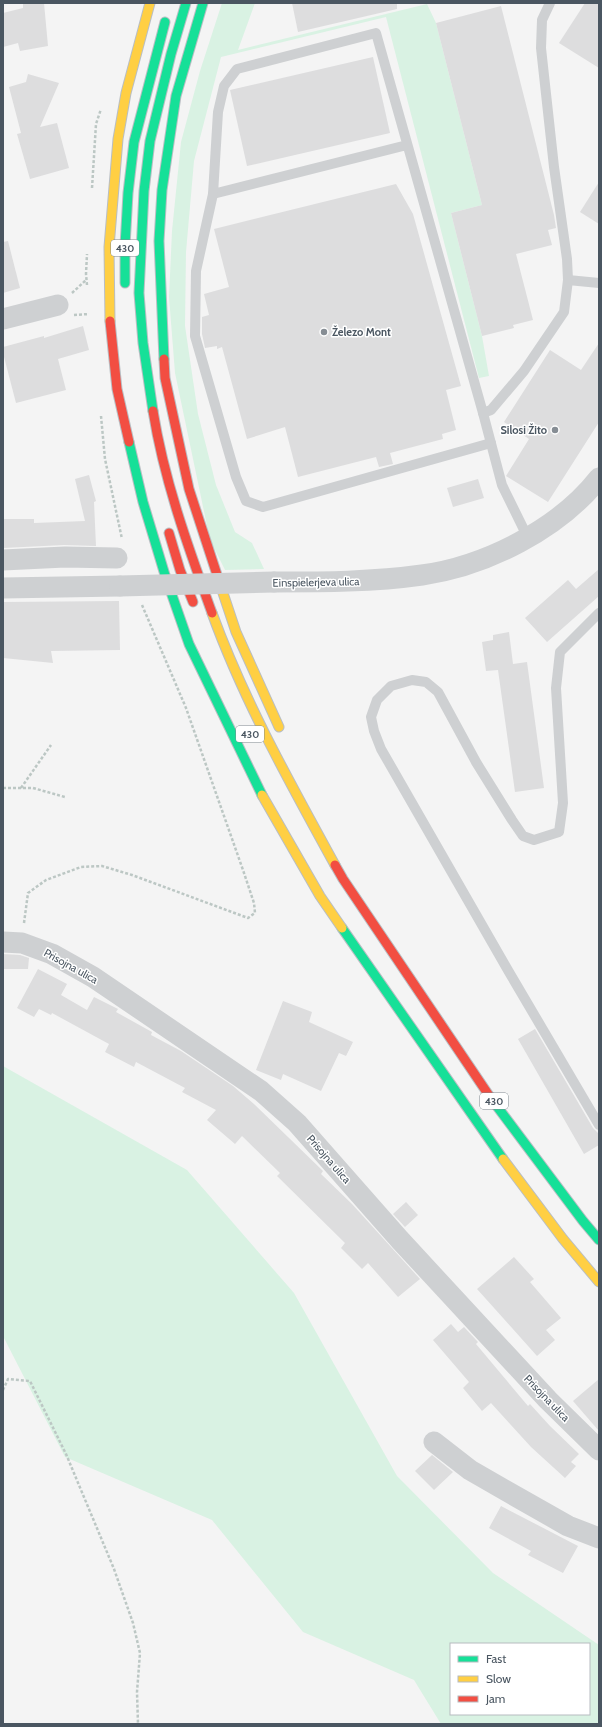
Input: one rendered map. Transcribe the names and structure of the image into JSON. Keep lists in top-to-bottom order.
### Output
{
  "streets": {
    "highway": ["430"],
    "street": ["Einspielerjeva ulica", "Prisojna ulica"]
  },
  "places": ["Železo Mont", "Silosi Žito"],
  "legend": ["Fast", "Slow", "Jam"]
}
